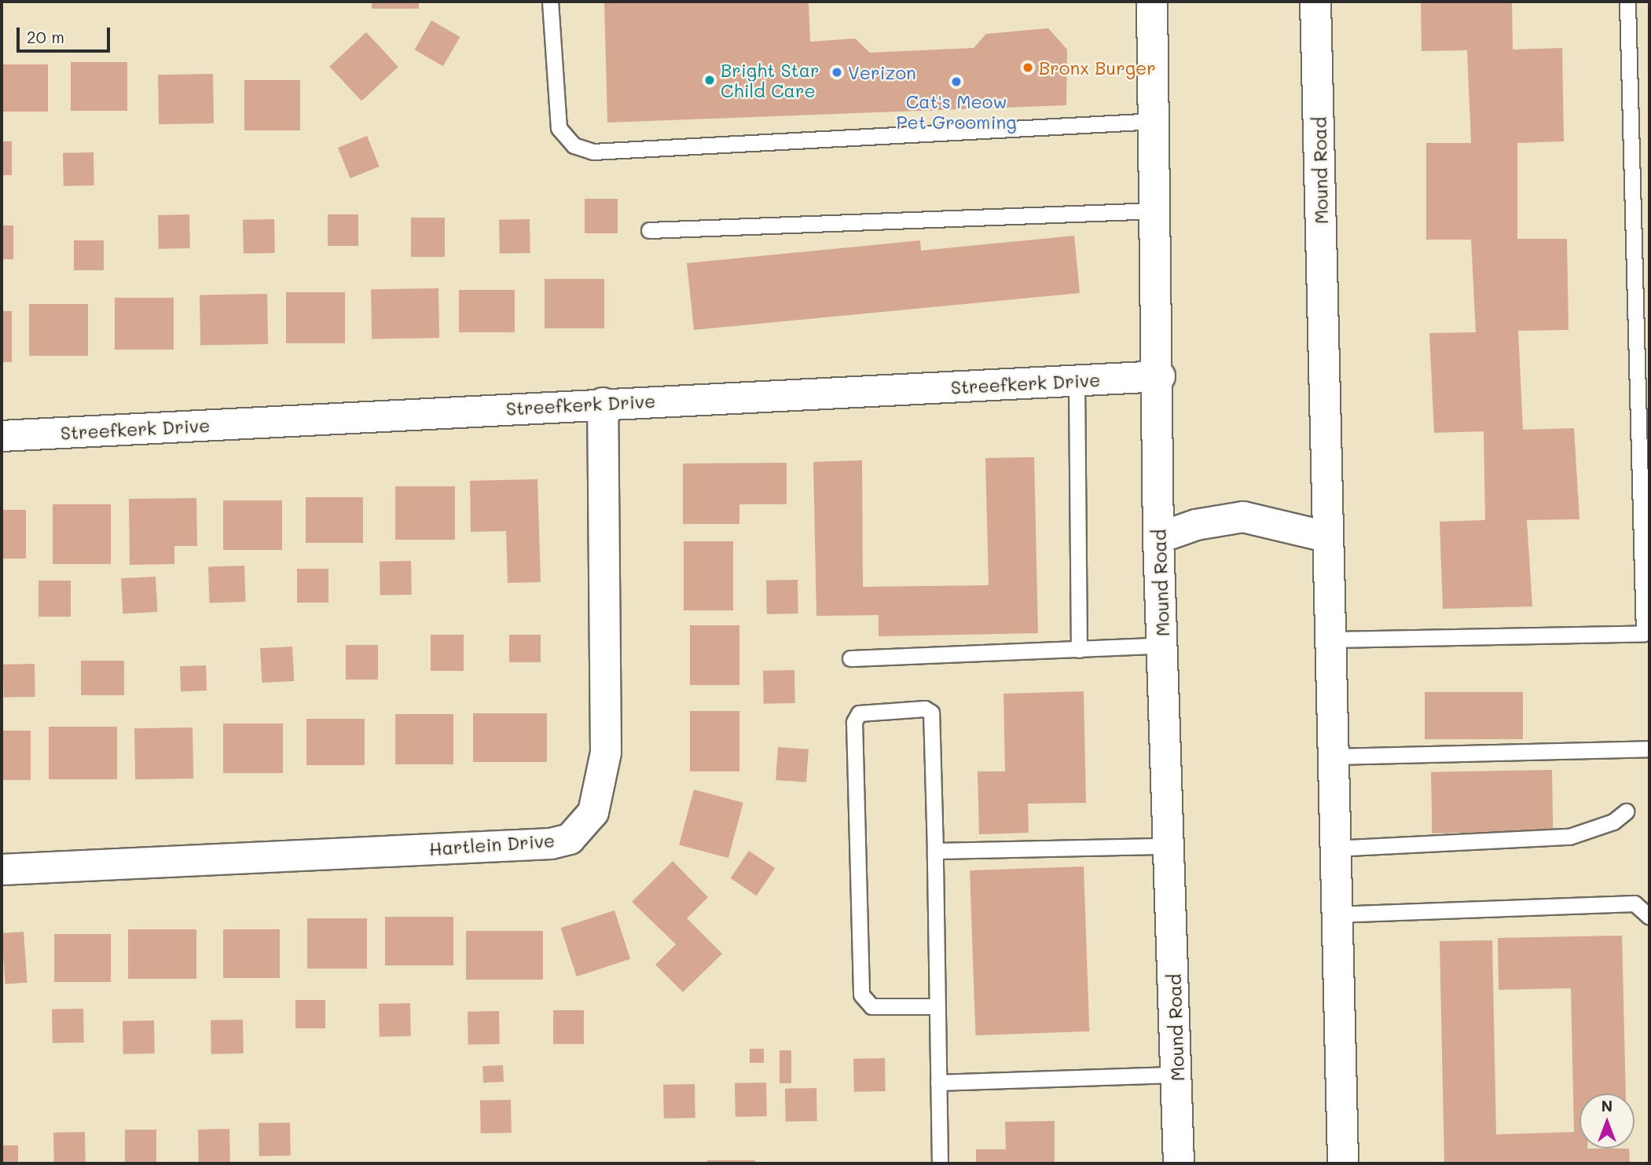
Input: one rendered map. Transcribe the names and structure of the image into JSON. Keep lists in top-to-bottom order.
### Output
{
  "streets": {
    "main road": ["Mound Road", "Streefkerk Drive", "Hartlein Drive"]
  },
  "crossings": [
    ["Mound Road", "Streefkerk Drive"],
    ["Streefkerk Drive", "Hartlein Drive"]
  ],
  "places": [
    "Bronx Burger",
    "Verizon",
    "Bright Star Child Care",
    "Cat's Meow Pet Grooming"
  ],
  "scale_bar": "20 m",
  "north": "top"
}
